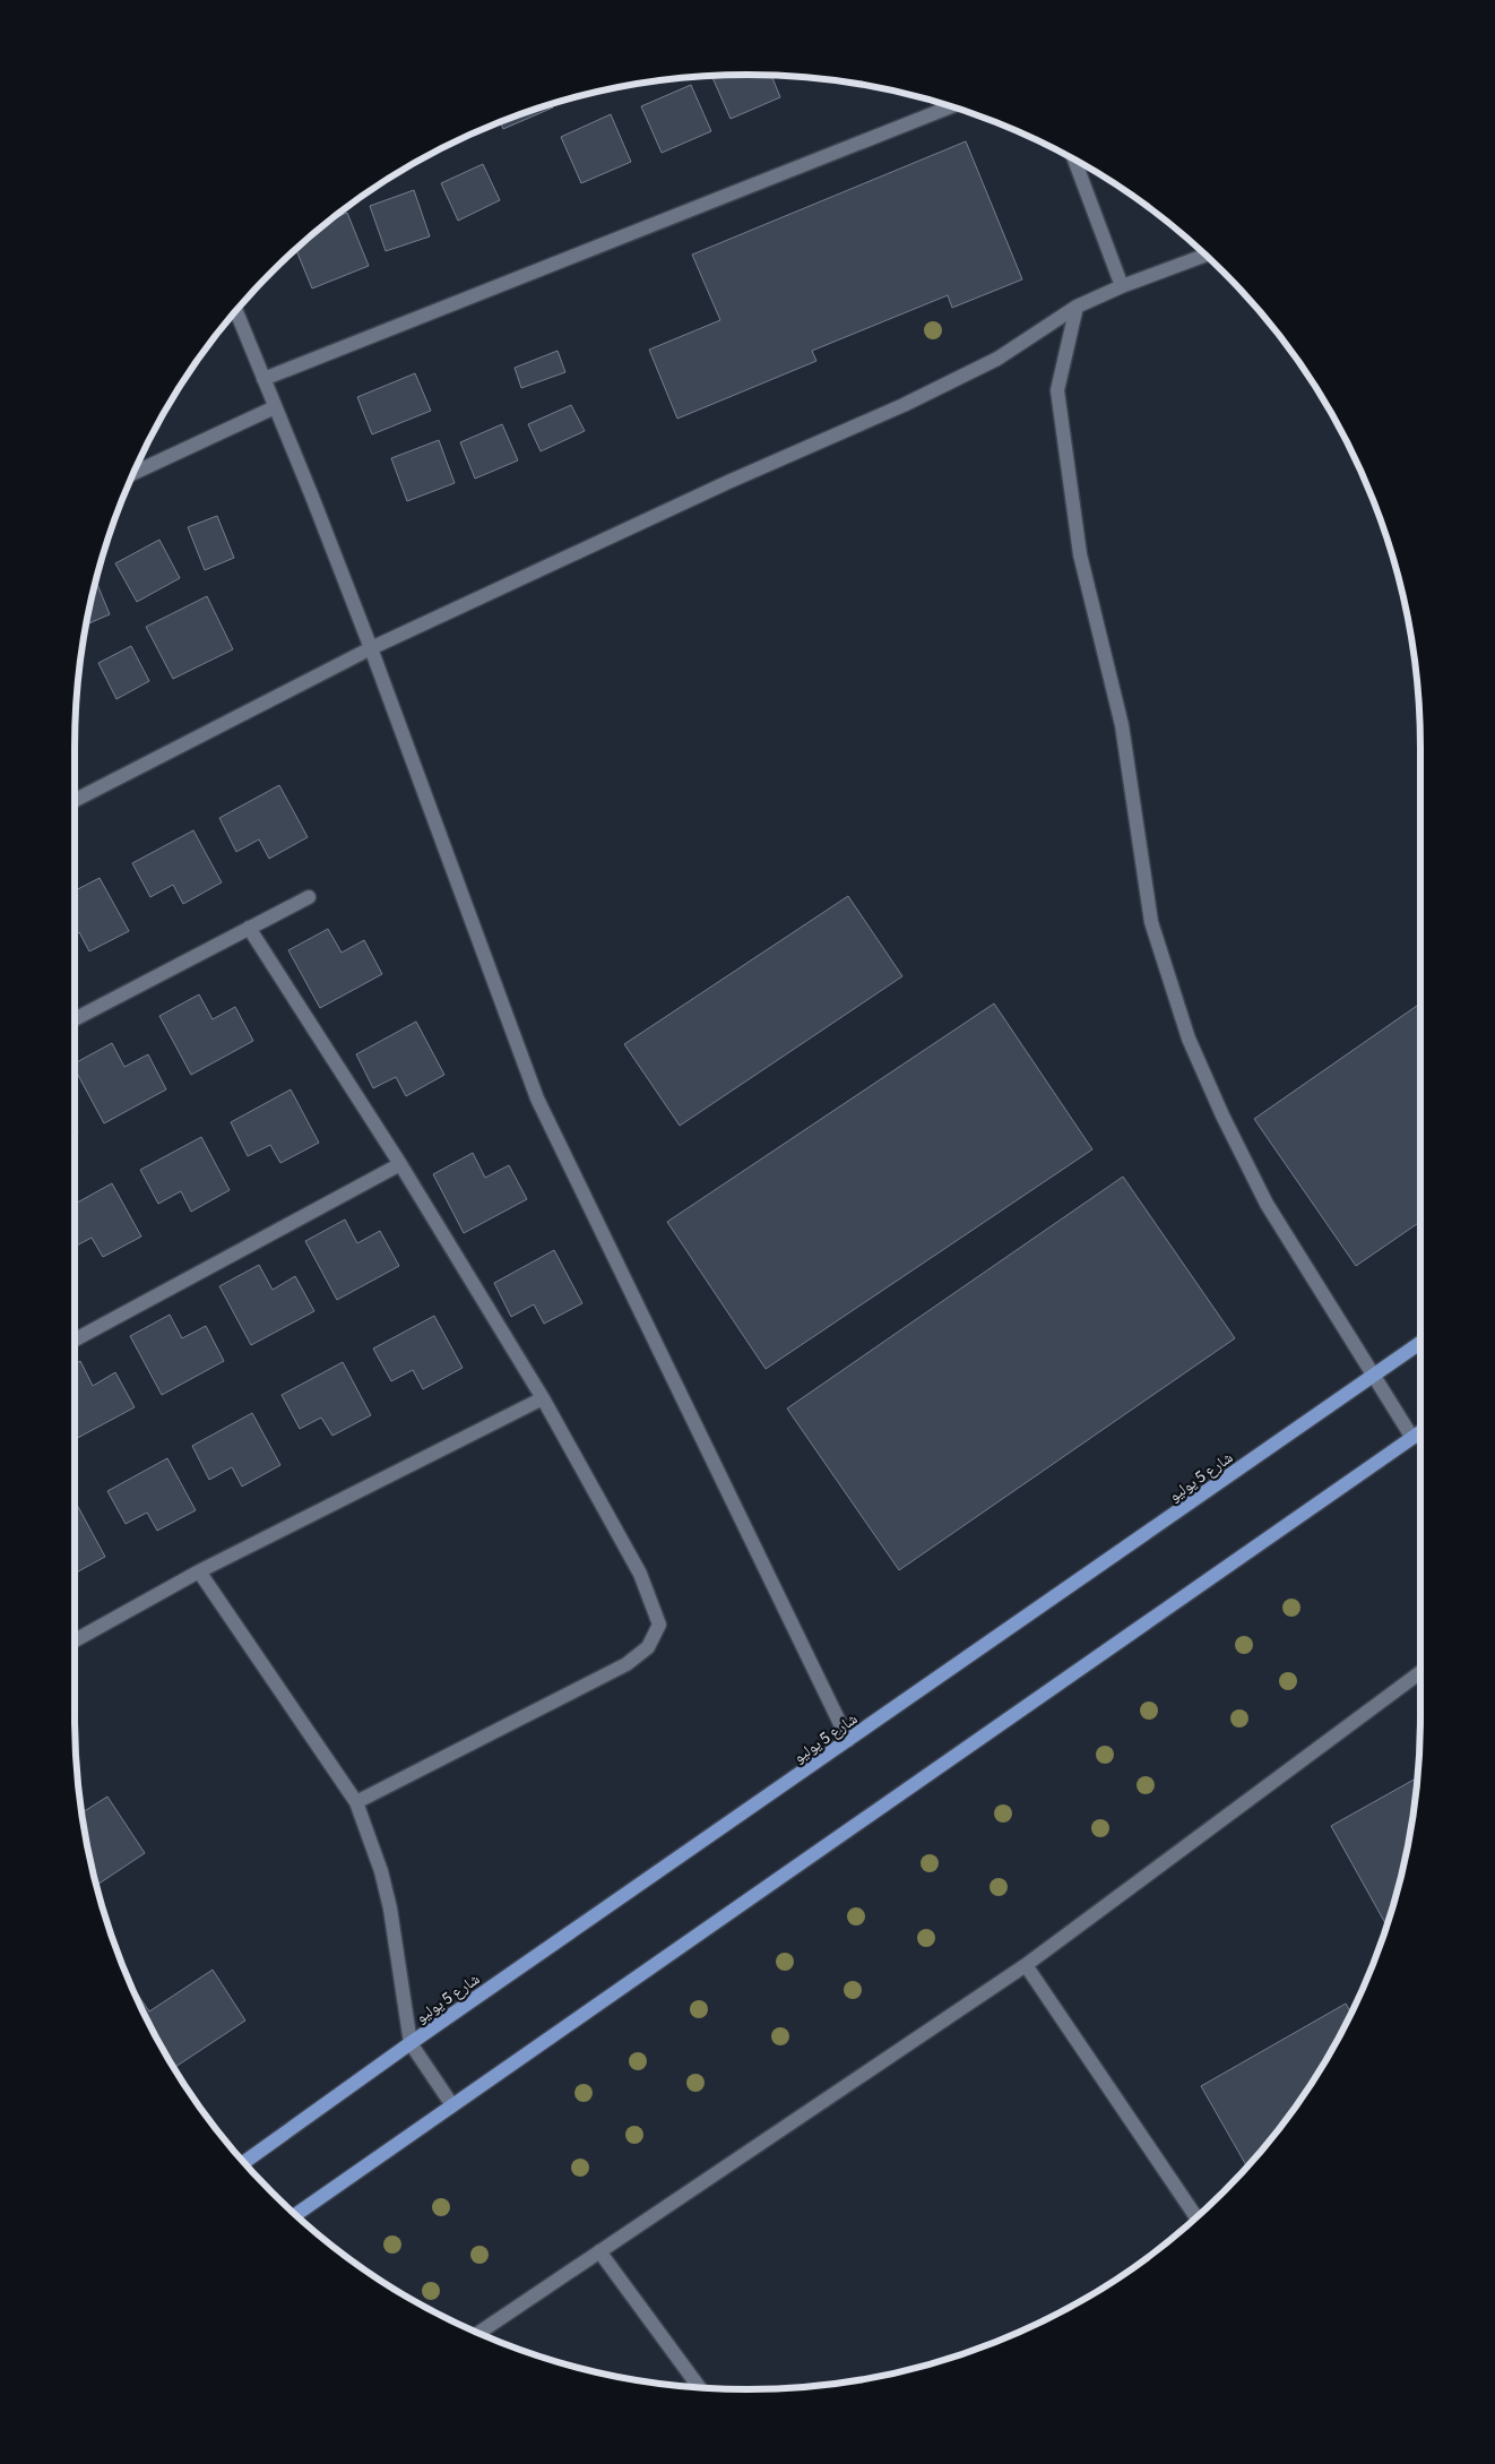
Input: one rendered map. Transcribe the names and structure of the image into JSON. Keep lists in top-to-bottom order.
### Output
{
  "streets": {
    "main road": ["شارع 5 يوليو"]
  }
}
